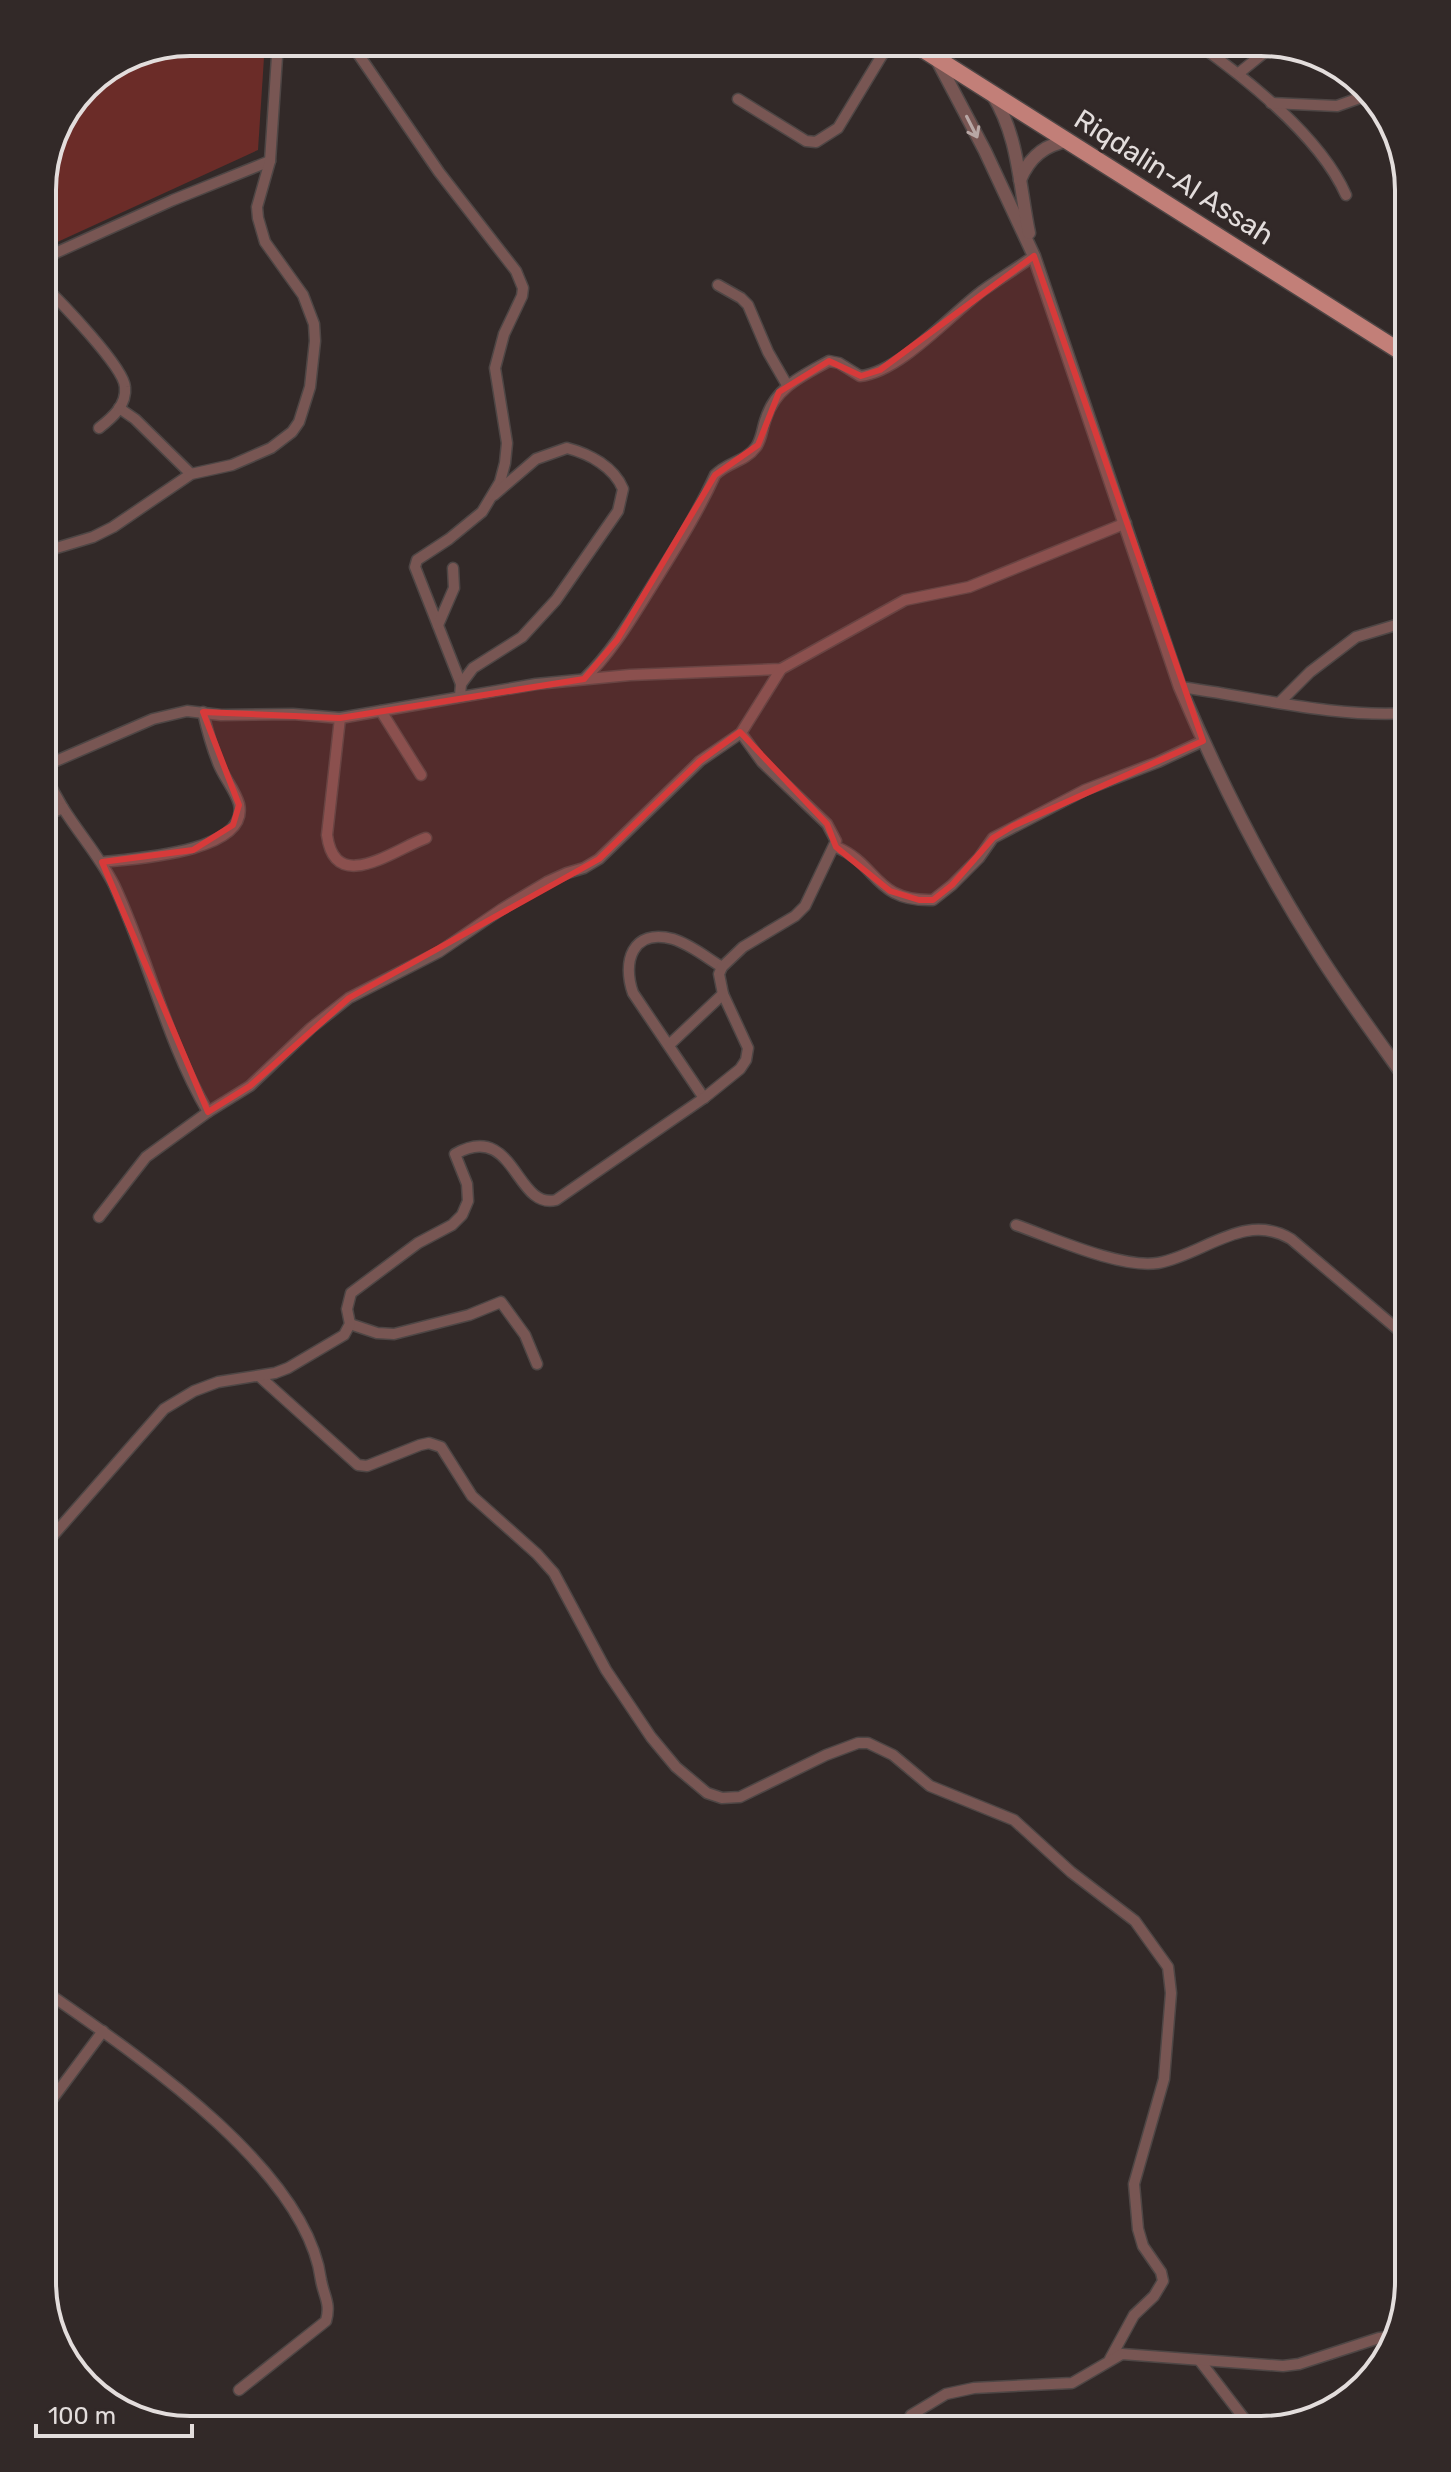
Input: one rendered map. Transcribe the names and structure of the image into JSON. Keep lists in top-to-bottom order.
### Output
{
  "streets": {
    "main road": ["Riqdalin-Al Assah"]
  },
  "scale_bar": "100 m"
}
